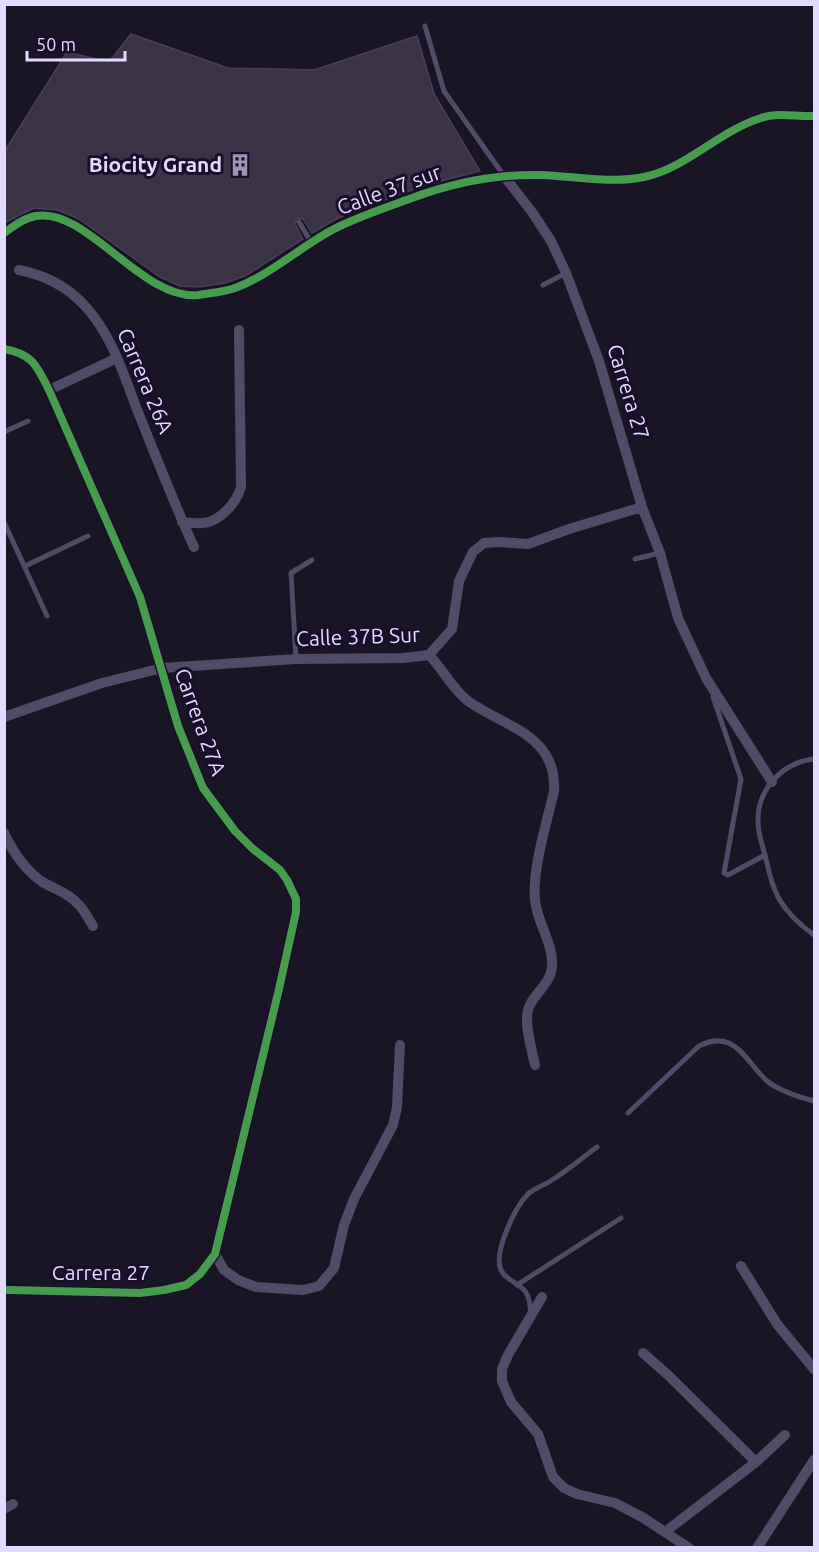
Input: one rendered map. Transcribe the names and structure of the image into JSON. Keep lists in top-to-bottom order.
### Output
{
  "streets": {
    "street": [
      "Calle 37 sur",
      "Carrera 26A",
      "Carrera 27",
      "Calle 37B Sur",
      "Carrera 27A"
    ]
  },
  "crossings": [
    ["Calle 37 sur", "Carrera 27"],
    ["Carrera 27", "Calle 37B Sur"],
    ["Carrera 27", "Carrera 27A"],
    ["Calle 37B Sur", "Carrera 27A"]
  ],
  "places": {
    "building": ["Biocity Grand"]
  },
  "scale_bar": "50 m"
}
